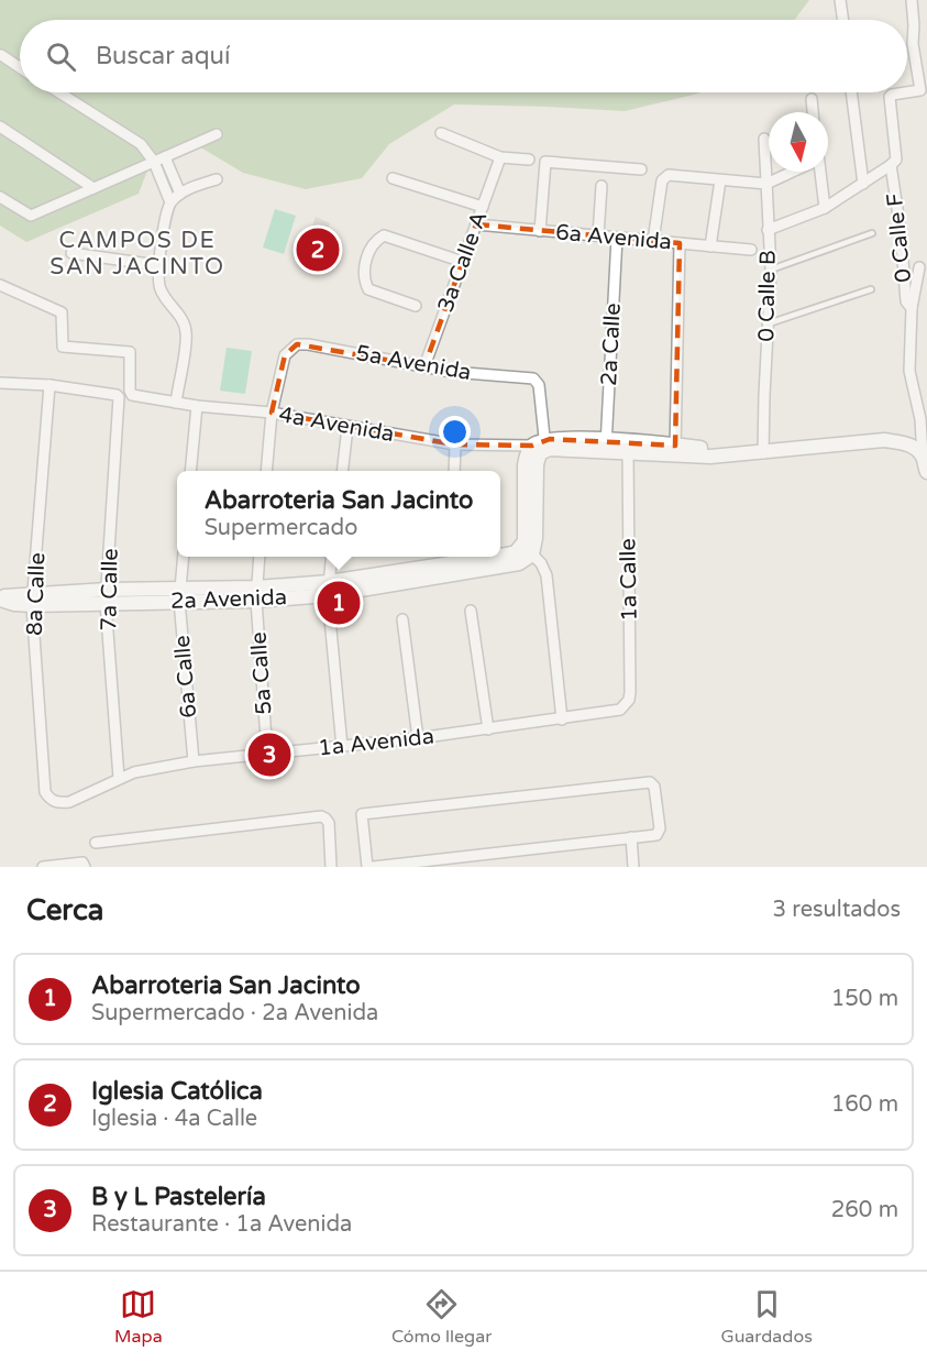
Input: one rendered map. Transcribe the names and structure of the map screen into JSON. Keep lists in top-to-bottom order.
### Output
{
  "streets": {
    "street": [
      "6a Avenida",
      "0 Calle F",
      "3a Calle A",
      "0 Calle B",
      "2a Calle",
      "5a Avenida",
      "4a Avenida",
      "1a Calle",
      "7a Calle",
      "8a Calle",
      "2a Avenida",
      "5a Calle",
      "6a Calle",
      "1a Avenida"
    ]
  },
  "crossings": [
    ["6a Avenida", "3a Calle A"],
    ["6a Avenida", "2a Calle"],
    ["0 Calle F", "4a Avenida"],
    ["3a Calle A", "5a Avenida"],
    ["0 Calle B", "4a Avenida"],
    ["2a Calle", "4a Avenida"],
    ["5a Avenida", "4a Avenida"],
    ["4a Avenida", "1a Calle"],
    ["1a Calle", "1a Avenida"],
    ["7a Calle", "8a Calle"],
    ["7a Calle", "2a Avenida"],
    ["7a Calle", "1a Avenida"],
    ["8a Calle", "2a Avenida"],
    ["8a Calle", "1a Avenida"],
    ["2a Avenida", "5a Calle"],
    ["2a Avenida", "6a Calle"],
    ["5a Calle", "1a Avenida"],
    ["6a Calle", "1a Avenida"]
  ],
  "districts": ["CAMPOS DE SAN JACINTO"],
  "north": "bottom",
  "page": {
    "search": "Buscar aquí",
    "pins": ["2", "1", "3"],
    "popup": ["Abarroteria San Jacinto", "Supermercado"],
    "heading": ["Cerca", "3 resultados"],
    "list": [
      {
        "mark": "1",
        "name": "Abarroteria San Jacinto",
        "note": "Supermercado · 2a Avenida",
        "value": "150 m"
      },
      {
        "mark": "2",
        "name": "Iglesia Católica",
        "note": "Iglesia · 4a Calle",
        "value": "160 m"
      },
      {
        "mark": "3",
        "name": "B y L Pastelería",
        "note": "Restaurante · 1a Avenida",
        "value": "260 m"
      }
    ],
    "nav": ["Mapa", "Cómo llegar", "Guardados"]
  }
}
